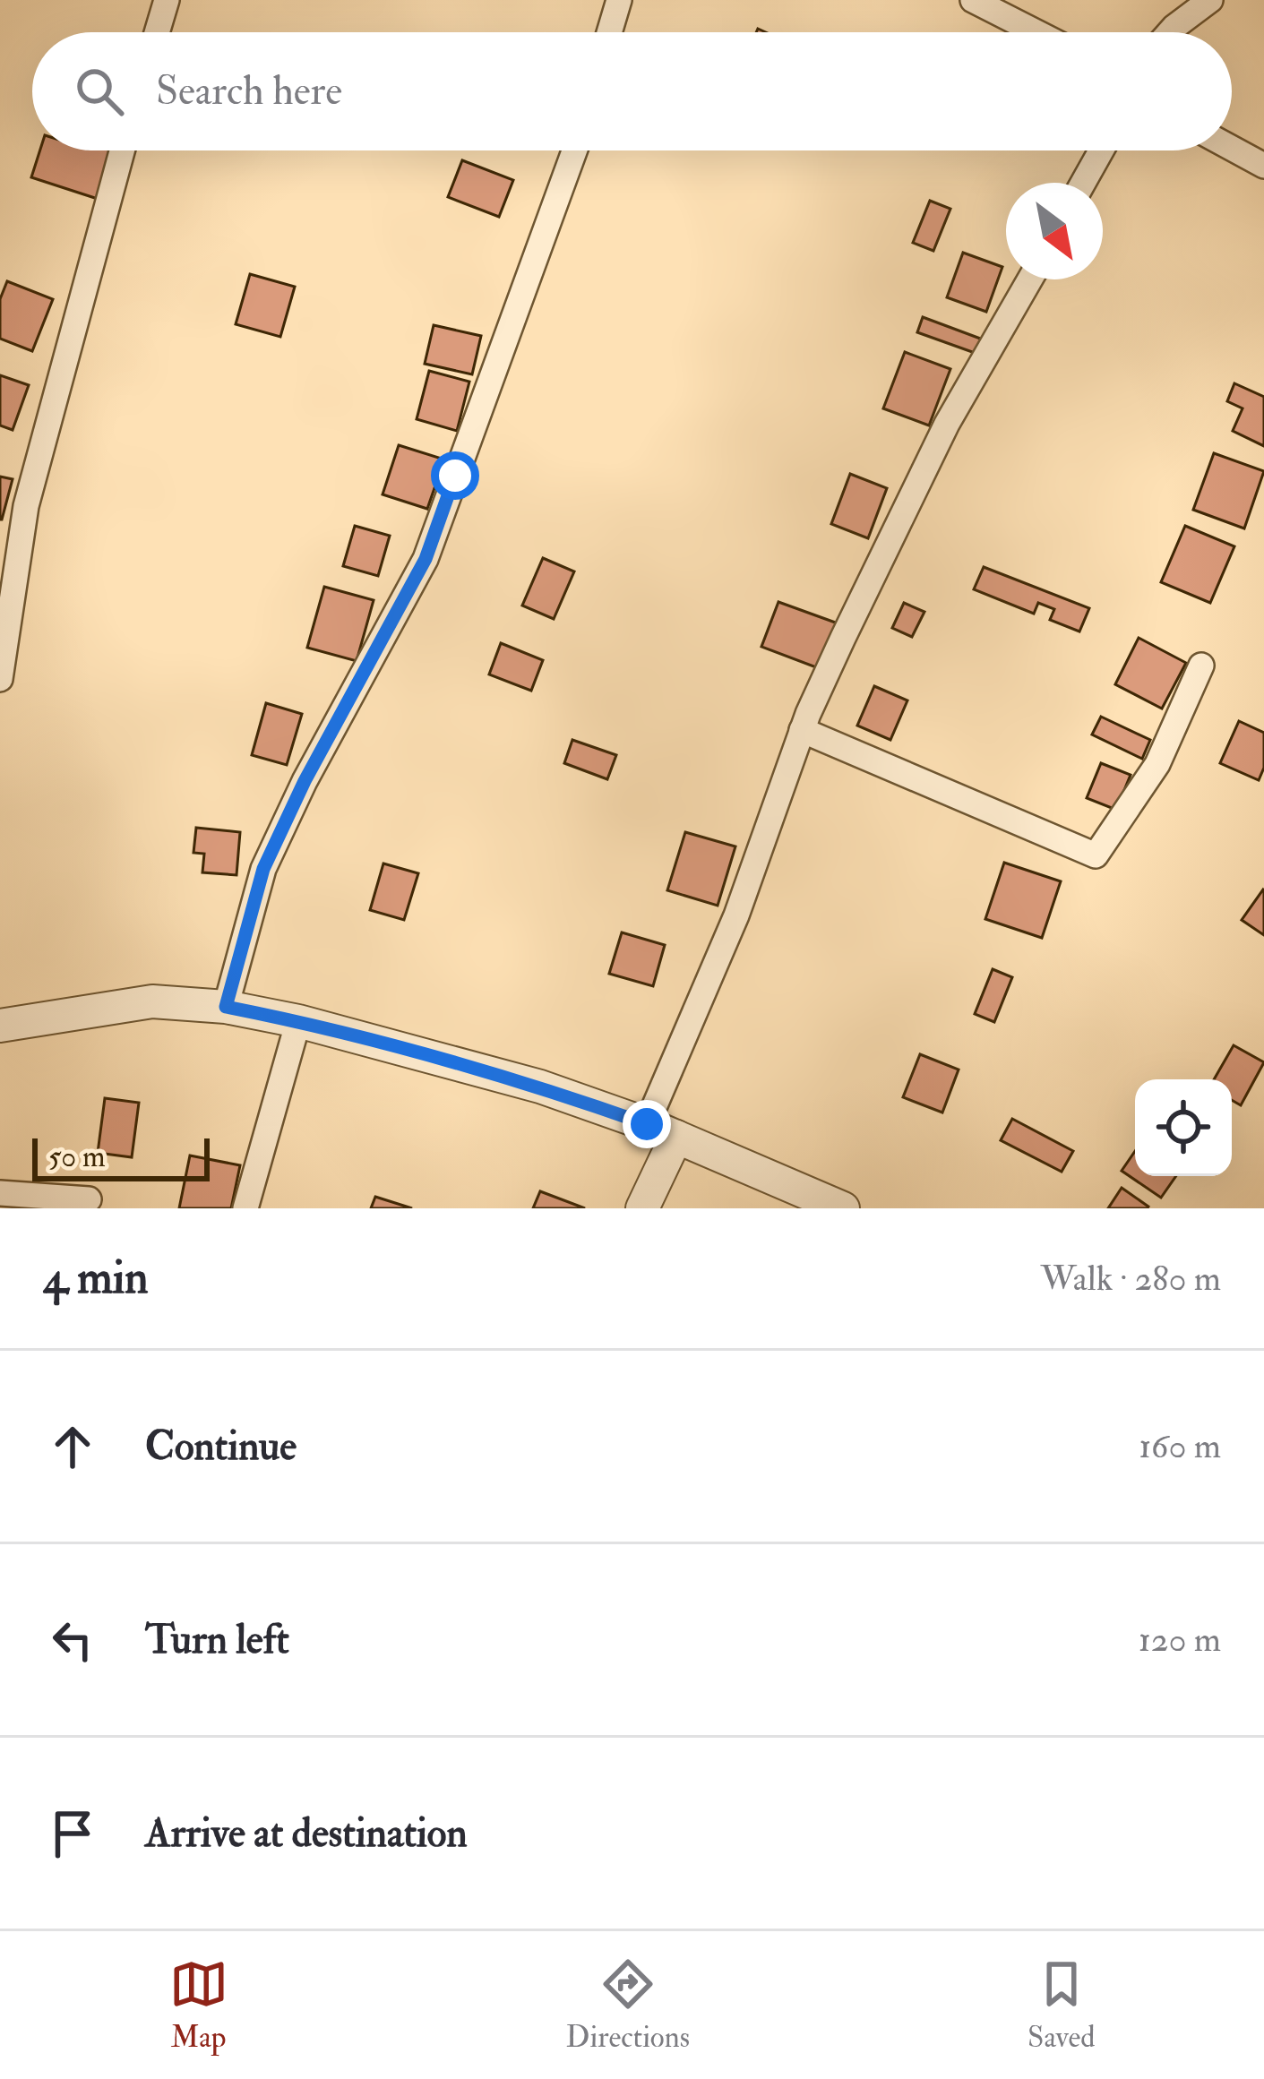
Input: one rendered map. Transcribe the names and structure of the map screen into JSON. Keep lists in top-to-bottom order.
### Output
{
  "scale_bar": "50 m",
  "north": "bottom right",
  "page": {
    "search": "Search here",
    "scale": "50 m",
    "heading": ["4 min", "Walk · 280 m"],
    "list": [
      ["Continue", "160 m"],
      ["Turn left", "120 m"],
      "Arrive at destination"
    ],
    "nav": ["Map", "Directions", "Saved"]
  }
}
